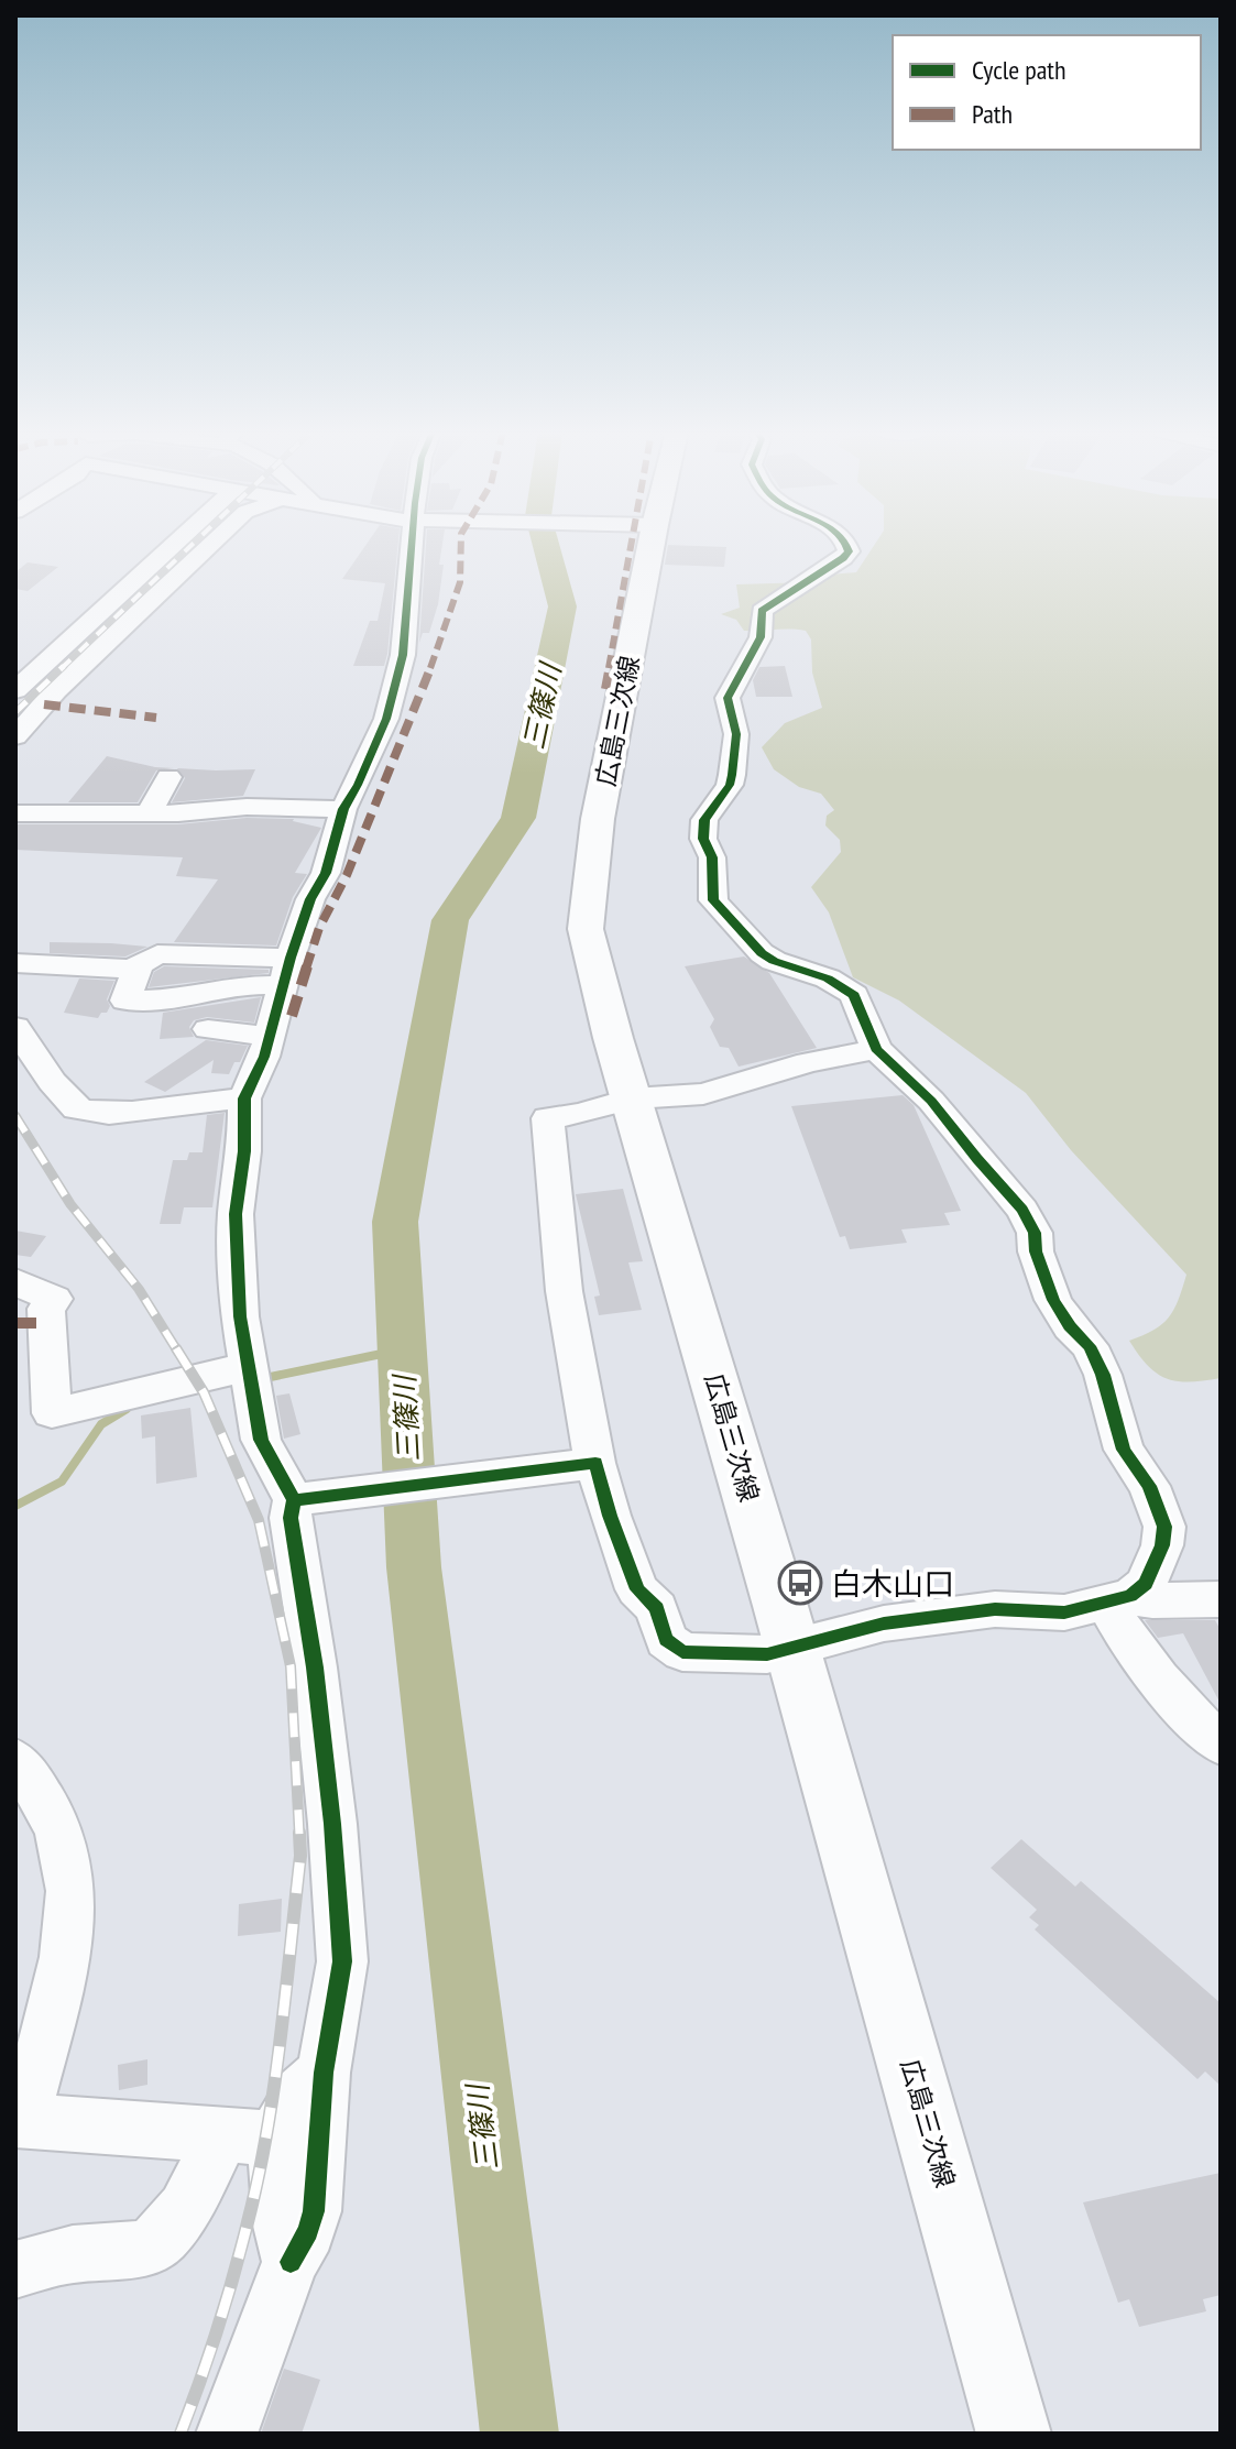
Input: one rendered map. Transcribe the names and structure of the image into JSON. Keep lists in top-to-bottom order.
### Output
{
  "streets": {
    "main road": ["広島三次線"]
  },
  "water": ["三篠川"],
  "places": {
    "bus stop": ["白木山口"]
  },
  "legend": ["Cycle path", "Path"]
}
